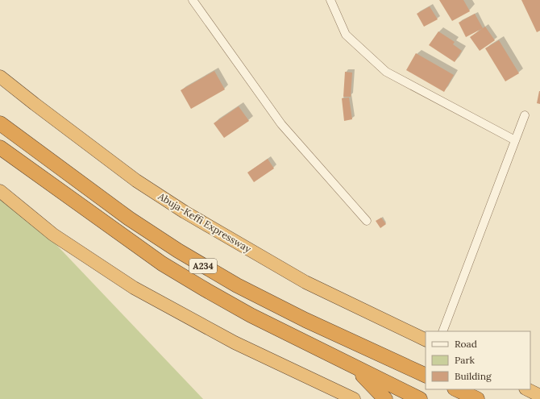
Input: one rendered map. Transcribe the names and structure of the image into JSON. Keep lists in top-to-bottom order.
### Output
{
  "streets": {
    "highway": ["Abuja-Keffi Expressway", "A234"]
  },
  "legend": ["Road", "Park", "Building"]
}
